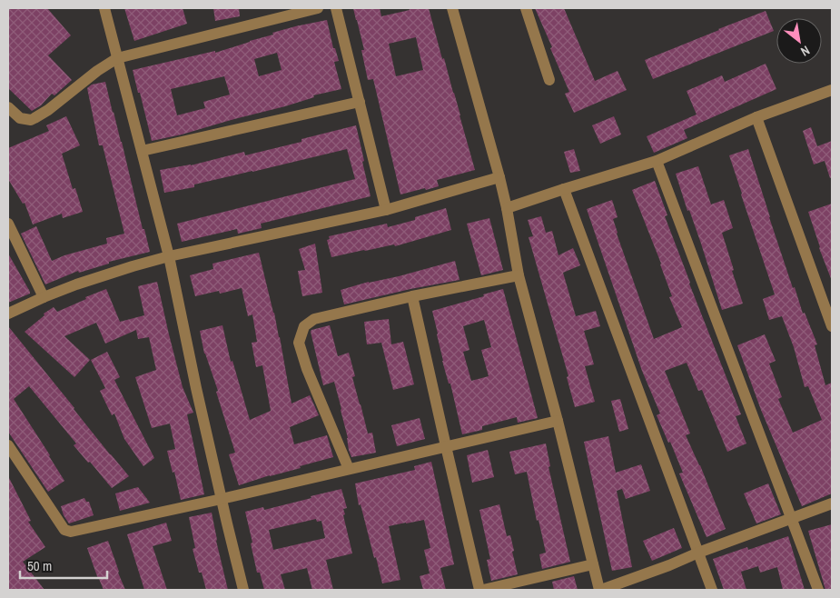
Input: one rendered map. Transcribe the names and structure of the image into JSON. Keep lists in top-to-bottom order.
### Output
{
  "scale_bar": "50 m",
  "north": "bottom right"
}
